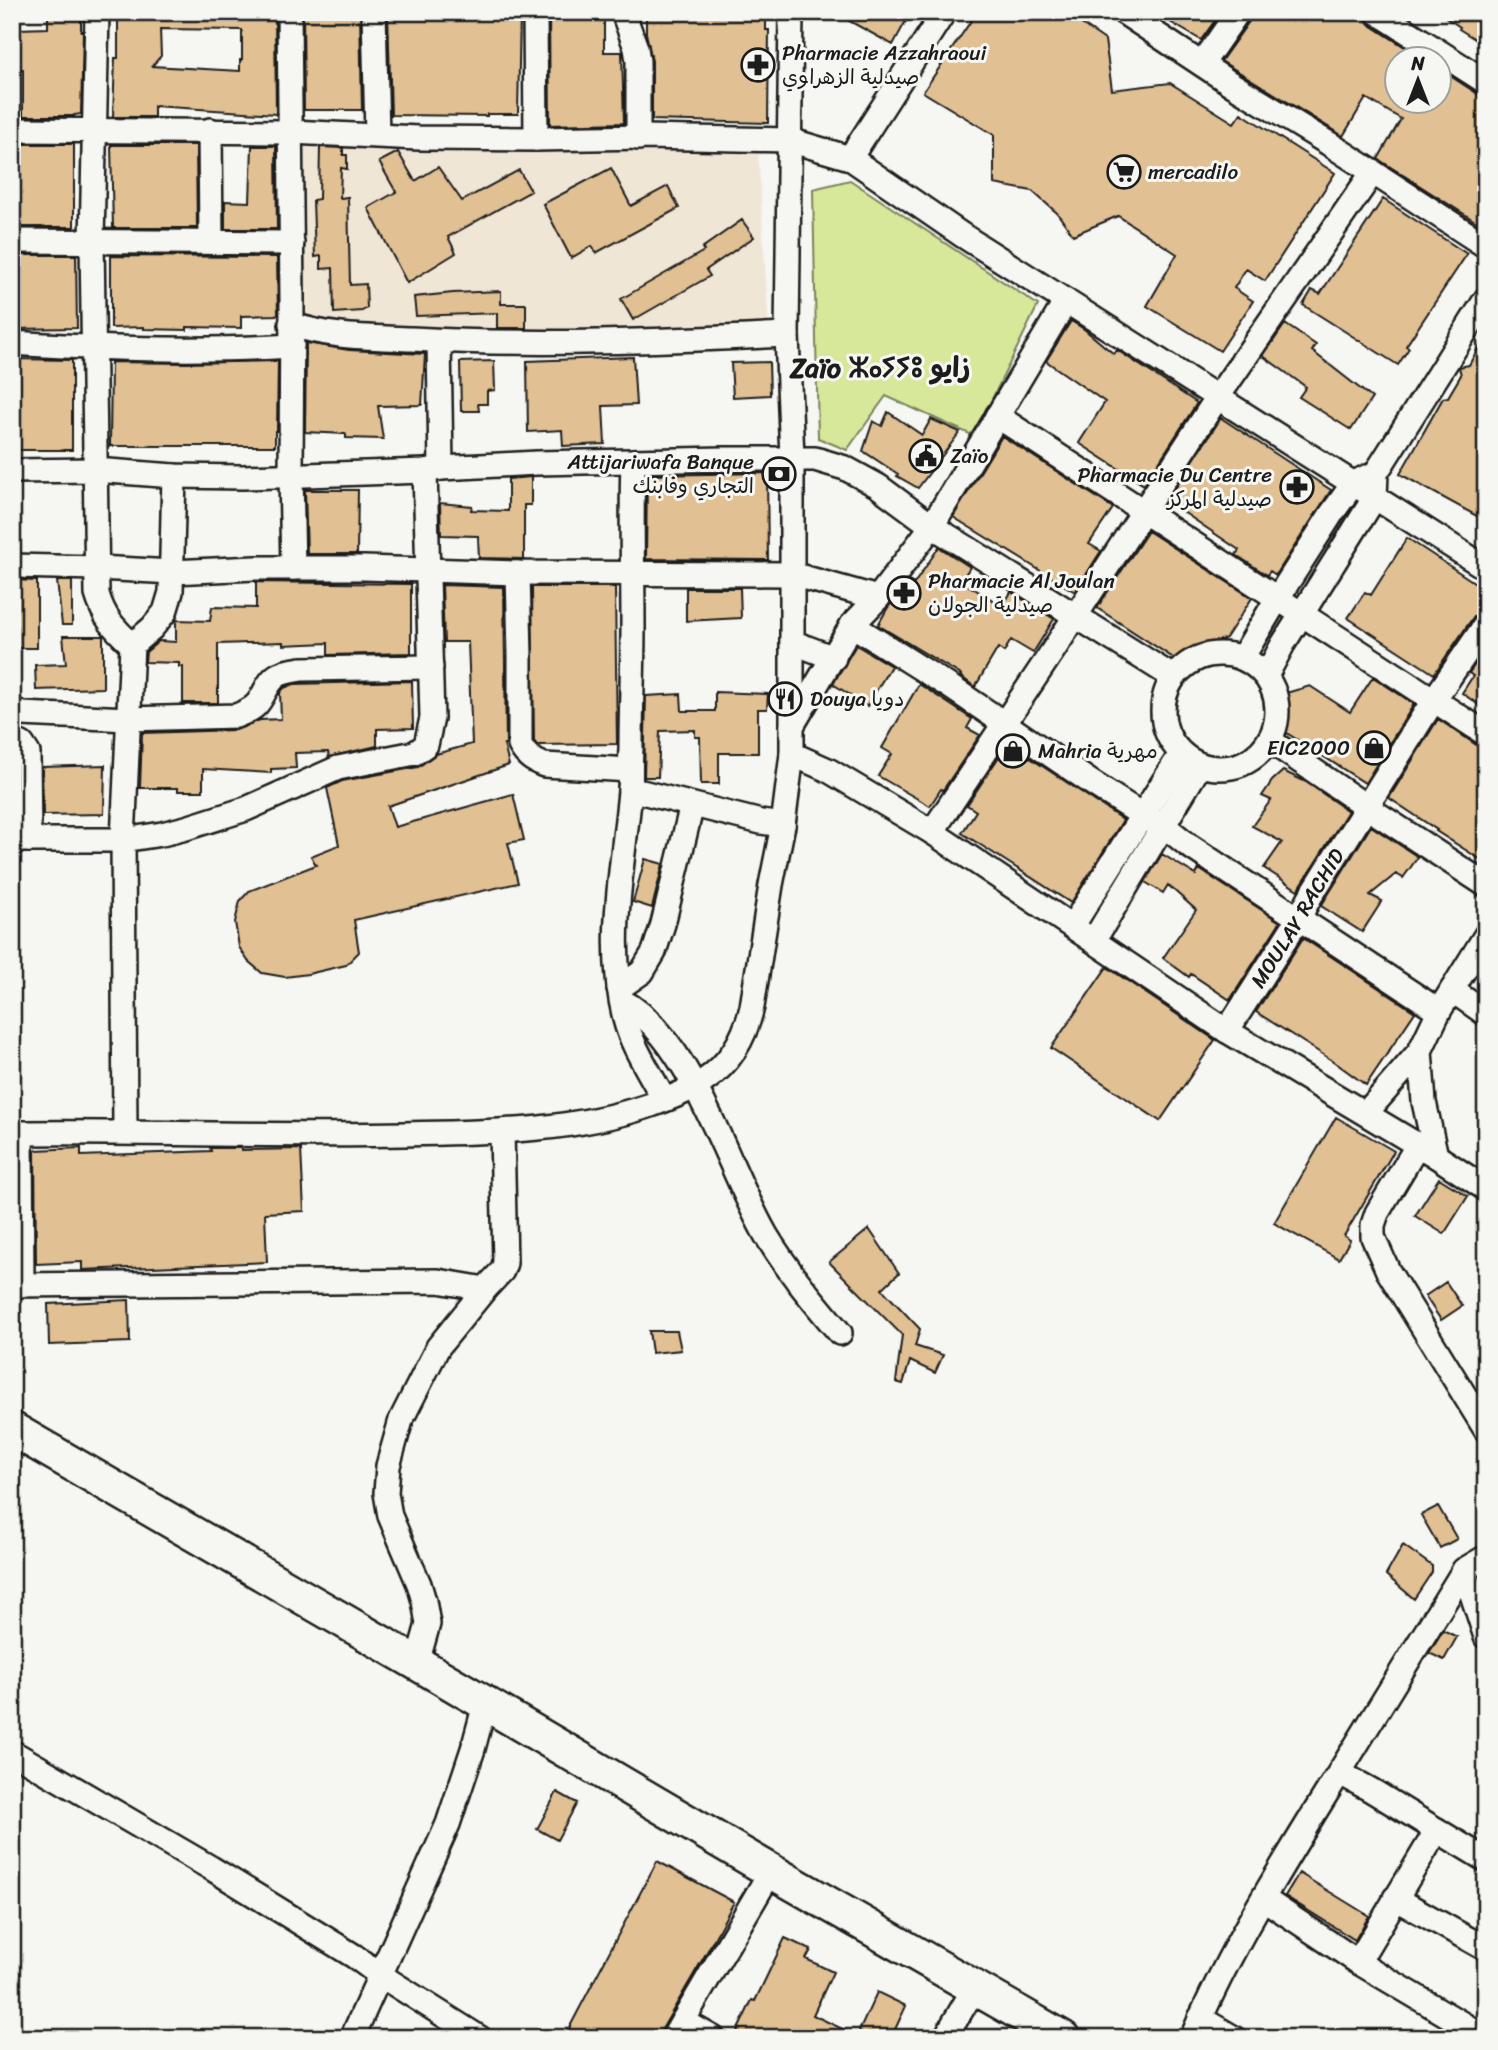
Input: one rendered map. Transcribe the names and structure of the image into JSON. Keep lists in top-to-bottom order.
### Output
{
  "streets": {
    "street": ["MOULAY RACHID"]
  },
  "districts": ["Zaïo ⵣⴰⵢⵢⵓ زايو"],
  "places": {
    "pharmacy": ["Pharmacie Azzahraoui صيدلية الزهراوي", "Pharmacie Du Centre صيدلية المركز", "Pharmacie Al Joulan صيدلية الجولان"],
    "supermarket": ["mercadilo"],
    "public building": ["Zaïo"],
    "bank": ["Attijariwafa Banque التجاري وفابنك"],
    "restaurant": ["Douya دويا"],
    "shop": ["EIC2000", "Mahria مهرية"]
  },
  "north": "top"
}
